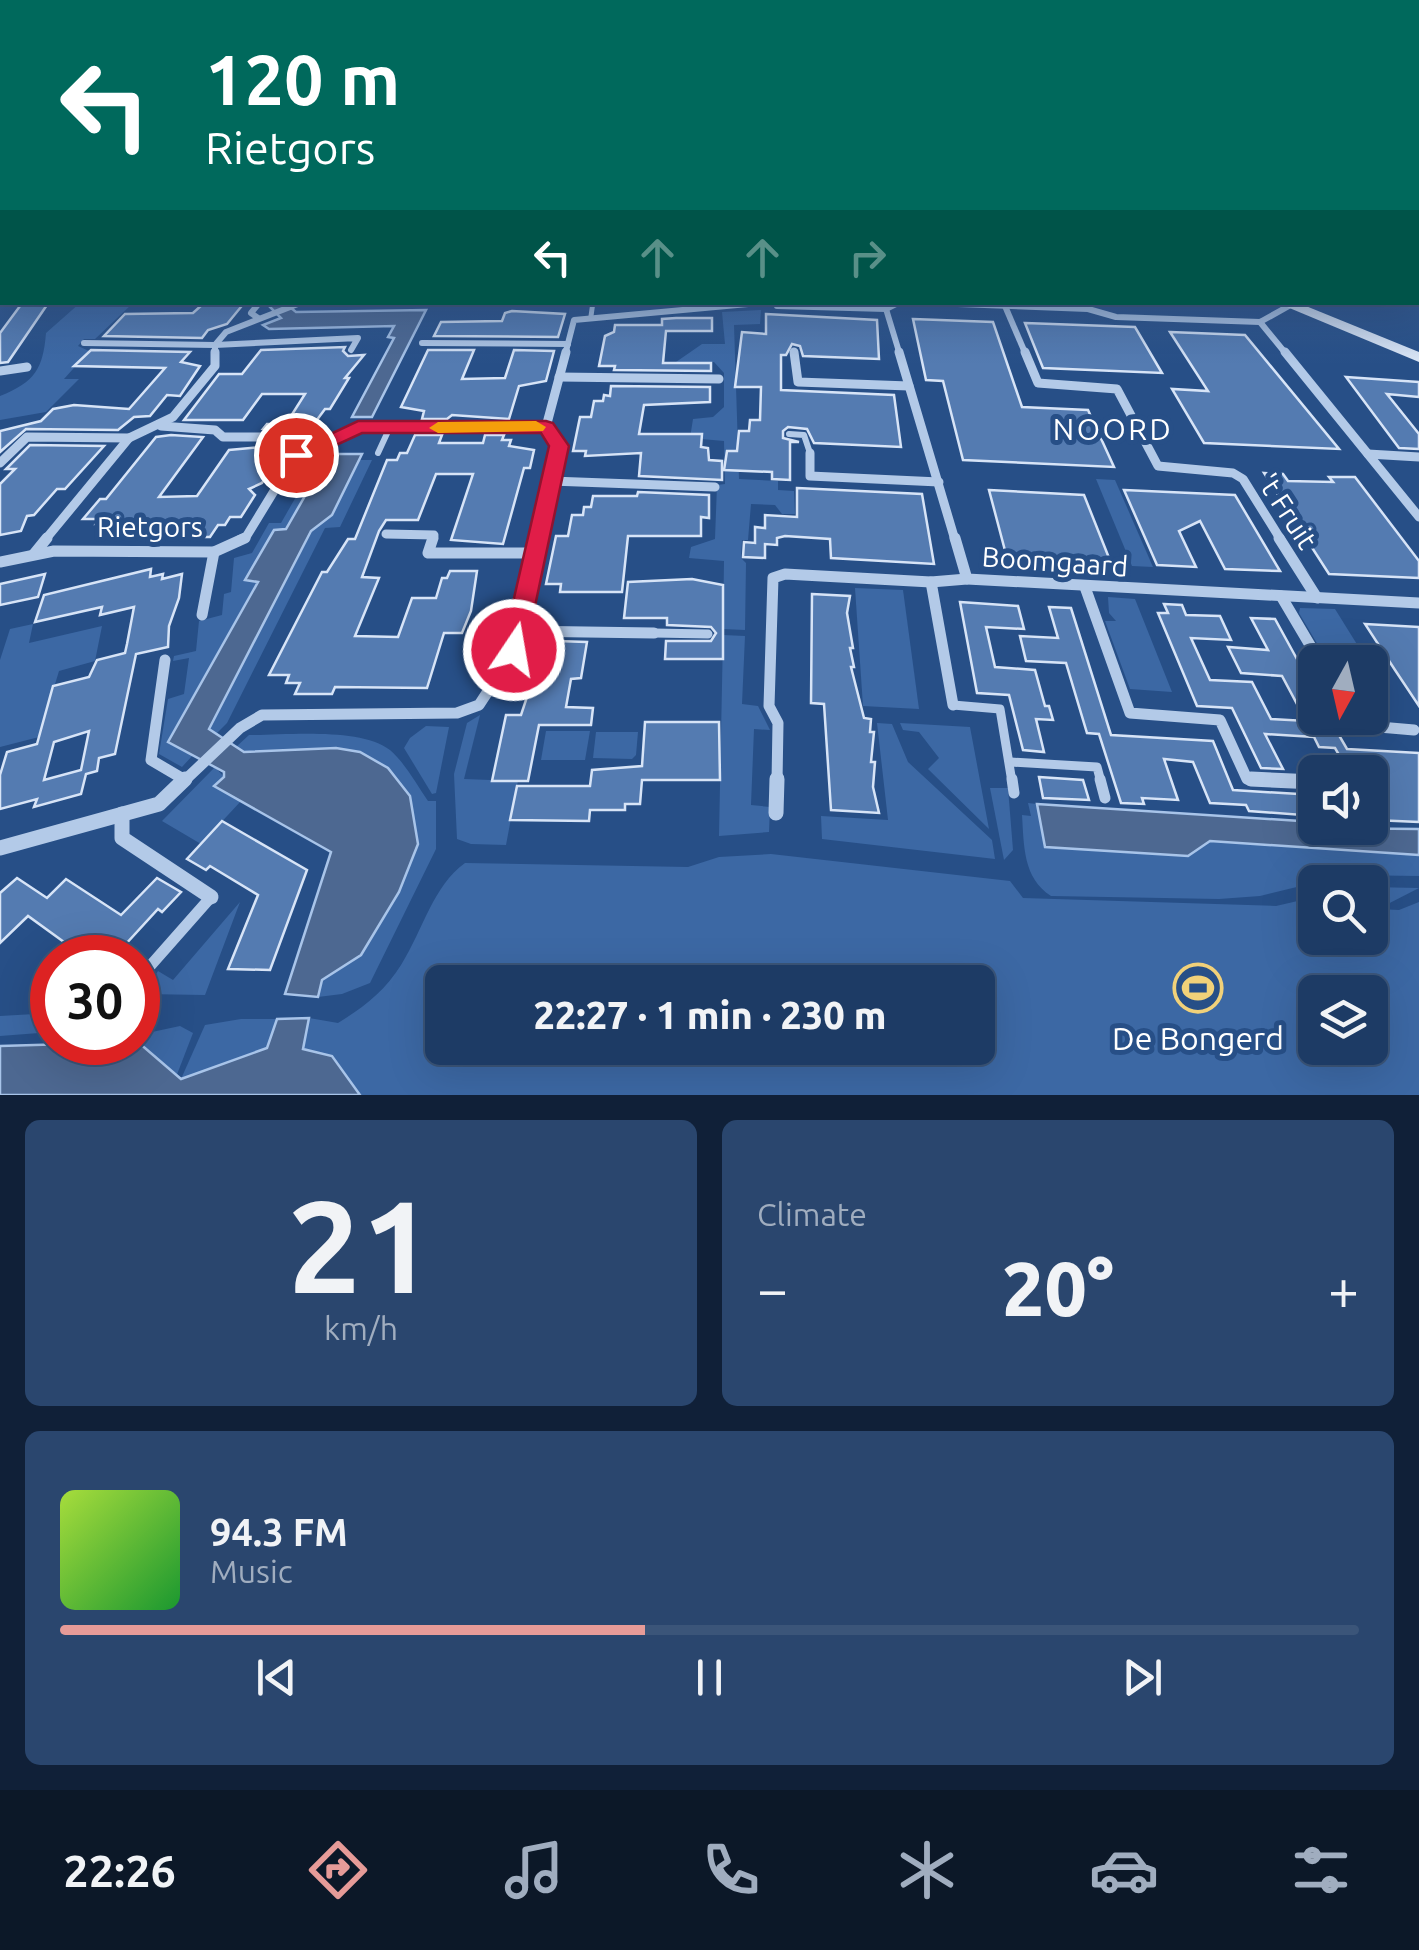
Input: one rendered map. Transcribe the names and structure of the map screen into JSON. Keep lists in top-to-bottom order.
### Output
{
  "streets": {
    "street": ["'t Fruit", "Rietgors", "Boomgaard"]
  },
  "crossings": [
    ["'t Fruit", "Boomgaard"]
  ],
  "districts": ["NOORD"],
  "places": {
    "sports": ["De Bongerd"]
  },
  "north": "bottom",
  "page": {
    "turn": ["120 m", "Rietgors"],
    "limit": "30",
    "trip": "22:27 · 1 min · 230 m",
    "tile": [
      ["21", "km/h"],
      "Climate"
    ],
    "heat": ["−", "20°", "+"],
    "song": ["94.3 FM", "Music"],
    "tabs": "22:26"
  }
}
